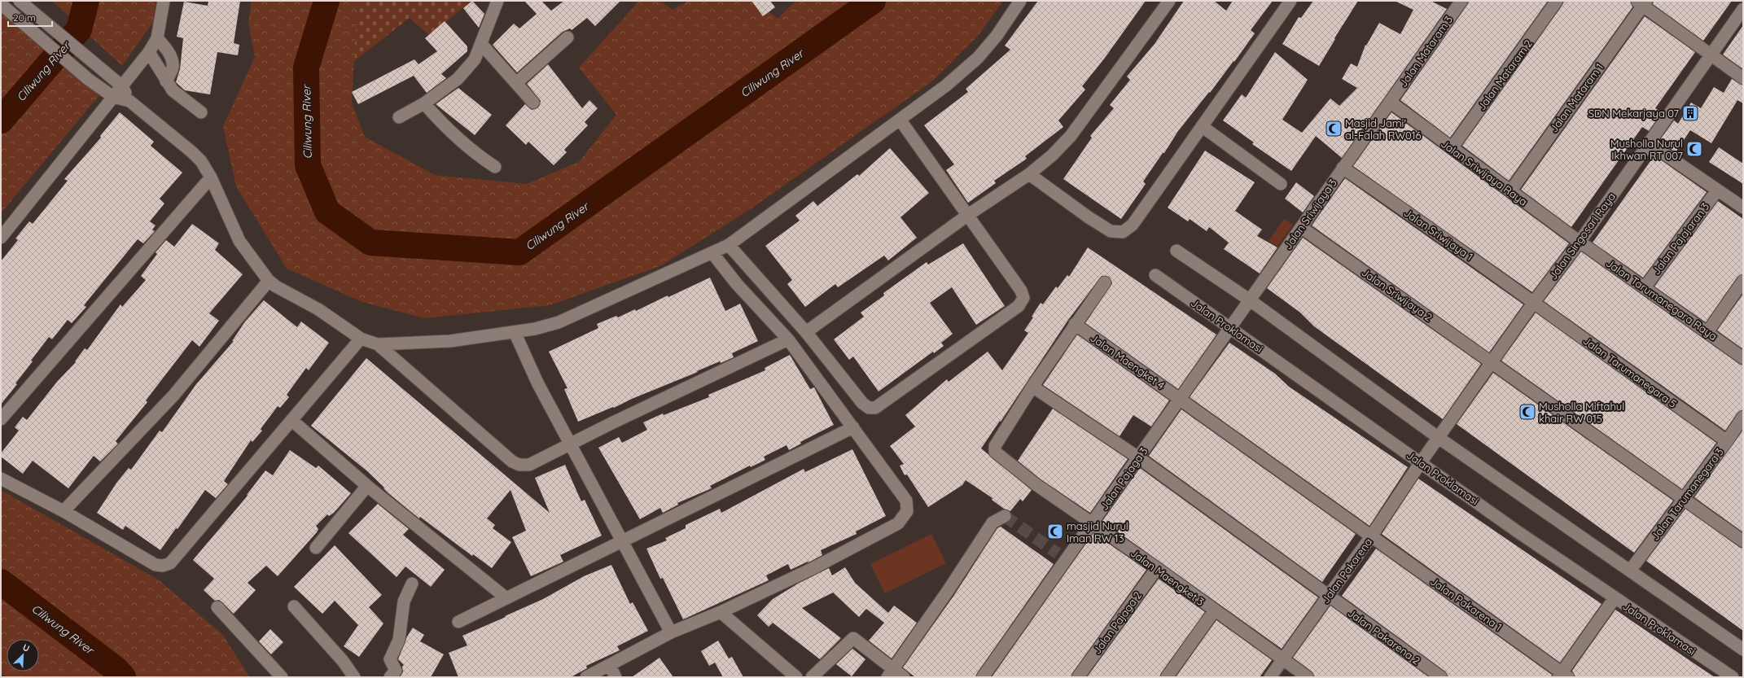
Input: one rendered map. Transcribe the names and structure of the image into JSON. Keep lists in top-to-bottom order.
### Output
{
  "streets": {
    "street": [
      "Jalan Mataram 3",
      "Jalan Mataram 2",
      "Jalan Mataram 1",
      "Jalan Sriwijaya Raya",
      "Jalan Sriwijaya 3",
      "Jalan Sriwijaya 1",
      "Jalan Singosari Raya",
      "Jalan Pajajaran 3",
      "Jalan Sriwijaya 2",
      "Jalan Tarumanegara Raya",
      "Jalan Proklamasi",
      "Jalan Maengket 4",
      "Jalan Tarumanegara 5",
      "Jalan Pajaga 3",
      "Jalan Tarumanegara 3",
      "Jalan Pakarena",
      "Jalan Maengket 3",
      "Jalan Pakarena 1",
      "Jalan Pajaga 2",
      "Jalan Pakarena 2"
    ]
  },
  "crossings": [
    ["Jalan Mataram 3", "Jalan Sriwijaya Raya"],
    ["Jalan Mataram 3", "Jalan Sriwijaya 3"],
    ["Jalan Mataram 2", "Jalan Sriwijaya Raya"],
    ["Jalan Mataram 1", "Jalan Sriwijaya Raya"],
    ["Jalan Sriwijaya Raya", "Jalan Sriwijaya 3"],
    ["Jalan Sriwijaya Raya", "Jalan Singosari Raya"],
    ["Jalan Sriwijaya Raya", "Jalan Tarumanegara Raya"],
    ["Jalan Sriwijaya 3", "Jalan Sriwijaya 1"],
    ["Jalan Sriwijaya 3", "Jalan Sriwijaya 2"],
    ["Jalan Sriwijaya 3", "Jalan Proklamasi"],
    ["Jalan Sriwijaya 3", "Jalan Pajaga 3"],
    ["Jalan Sriwijaya 1", "Jalan Singosari Raya"],
    ["Jalan Sriwijaya 1", "Jalan Tarumanegara 5"],
    ["Jalan Singosari Raya", "Jalan Sriwijaya 2"],
    ["Jalan Singosari Raya", "Jalan Tarumanegara Raya"],
    ["Jalan Singosari Raya", "Jalan Proklamasi"],
    ["Jalan Singosari Raya", "Jalan Tarumanegara 5"],
    ["Jalan Singosari Raya", "Jalan Pakarena"],
    ["Jalan Pajajaran 3", "Jalan Tarumanegara Raya"],
    ["Jalan Sriwijaya 2", "Jalan Tarumanegara 3"],
    ["Jalan Proklamasi", "Jalan Pajaga 3"],
    ["Jalan Proklamasi", "Jalan Pakarena"],
    ["Jalan Maengket 4", "Jalan Pajaga 3"],
    ["Jalan Maengket 4", "Jalan Pakarena"],
    ["Jalan Maengket 4", "Jalan Pakarena 1"],
    ["Jalan Tarumanegara 5", "Jalan Tarumanegara 3"],
    ["Jalan Pajaga 3", "Jalan Maengket 3"],
    ["Jalan Pajaga 3", "Jalan Pakarena 2"],
    ["Jalan Pakarena", "Jalan Maengket 3"],
    ["Jalan Pakarena", "Jalan Pakarena 1"],
    ["Jalan Pakarena", "Jalan Pakarena 2"],
    ["Jalan Maengket 3", "Jalan Pajaga 2"],
    ["Jalan Maengket 3", "Jalan Pakarena 2"]
  ],
  "water": ["Ciliwung River"],
  "places": {
    "building": ["SDN Mekarjaya 07"],
    "mosque": [
      "Masjid Jami' al-Falah RW016",
      "Musholla Nurul Ikhwan RT 007",
      "Musholla Miftahul khair RW 015",
      "masjid Nurul Iman RW 13"
    ]
  },
  "scale_bar": "20 m",
  "north": "top right"
}
